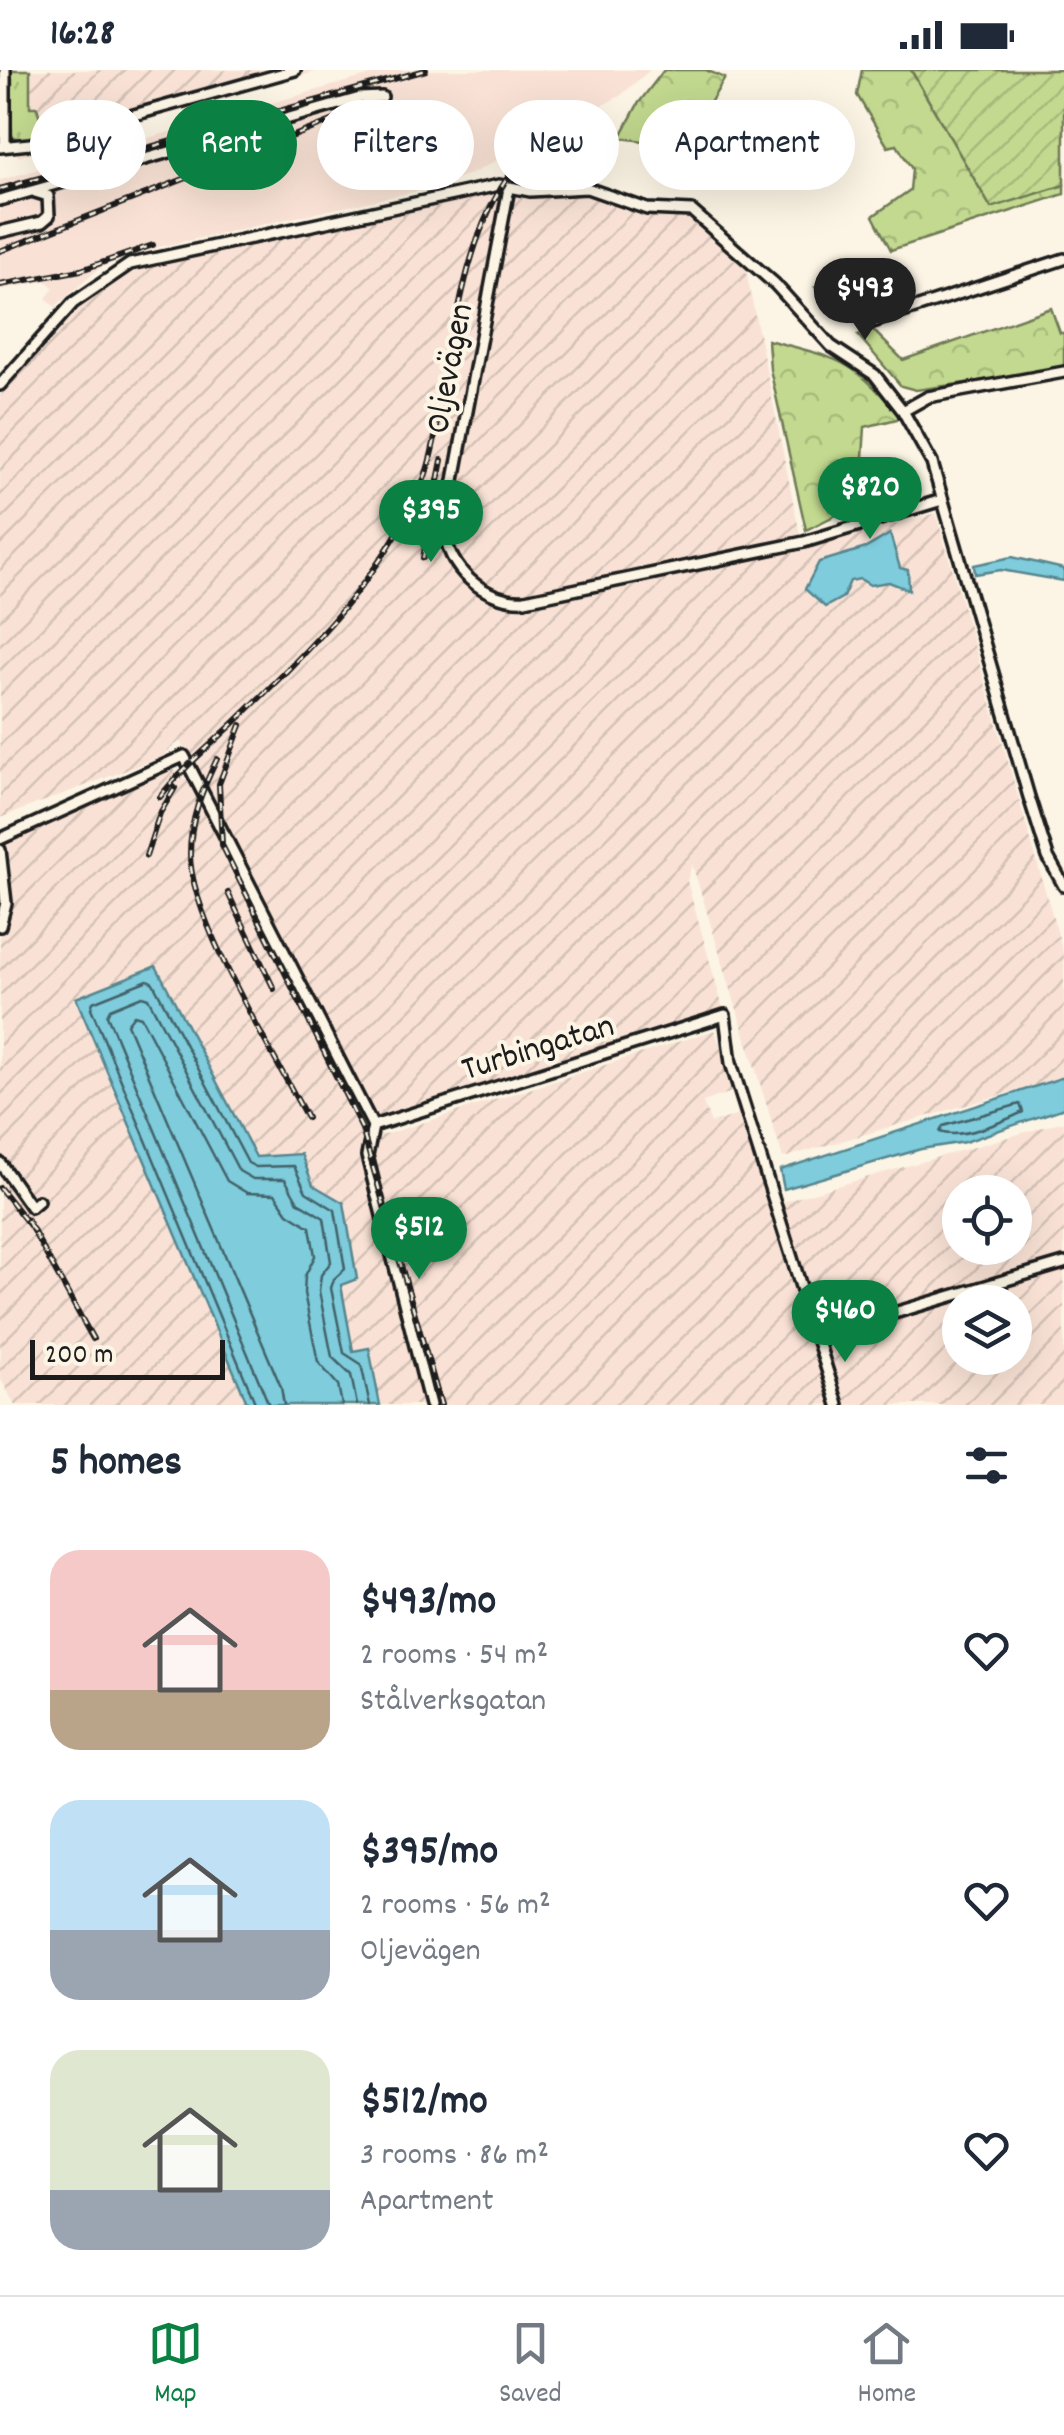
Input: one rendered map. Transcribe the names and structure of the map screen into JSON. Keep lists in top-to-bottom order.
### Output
{
  "streets": {
    "street": ["Oljevägen", "Turbingatan"]
  },
  "scale_bar": "200 m",
  "page": {
    "status": "16:28",
    "chip": [
      "Buy",
      "Rent",
      "Filters",
      "New",
      "Apartment"
    ],
    "price": [
      "$493",
      "$820",
      "$395",
      "$512",
      "$460"
    ],
    "scale": "200 m",
    "heading": "5 homes",
    "list": [
      {
        "name": "$493/mo",
        "note": "2 rooms · 54 m² · Stålverksgatan"
      },
      {
        "name": "$395/mo",
        "note": "2 rooms · 56 m² · Oljevägen"
      },
      {
        "name": "$512/mo",
        "note": "3 rooms · 86 m² · Apartment"
      }
    ],
    "tabs": ["Map", "Saved", "Home"]
  }
}
